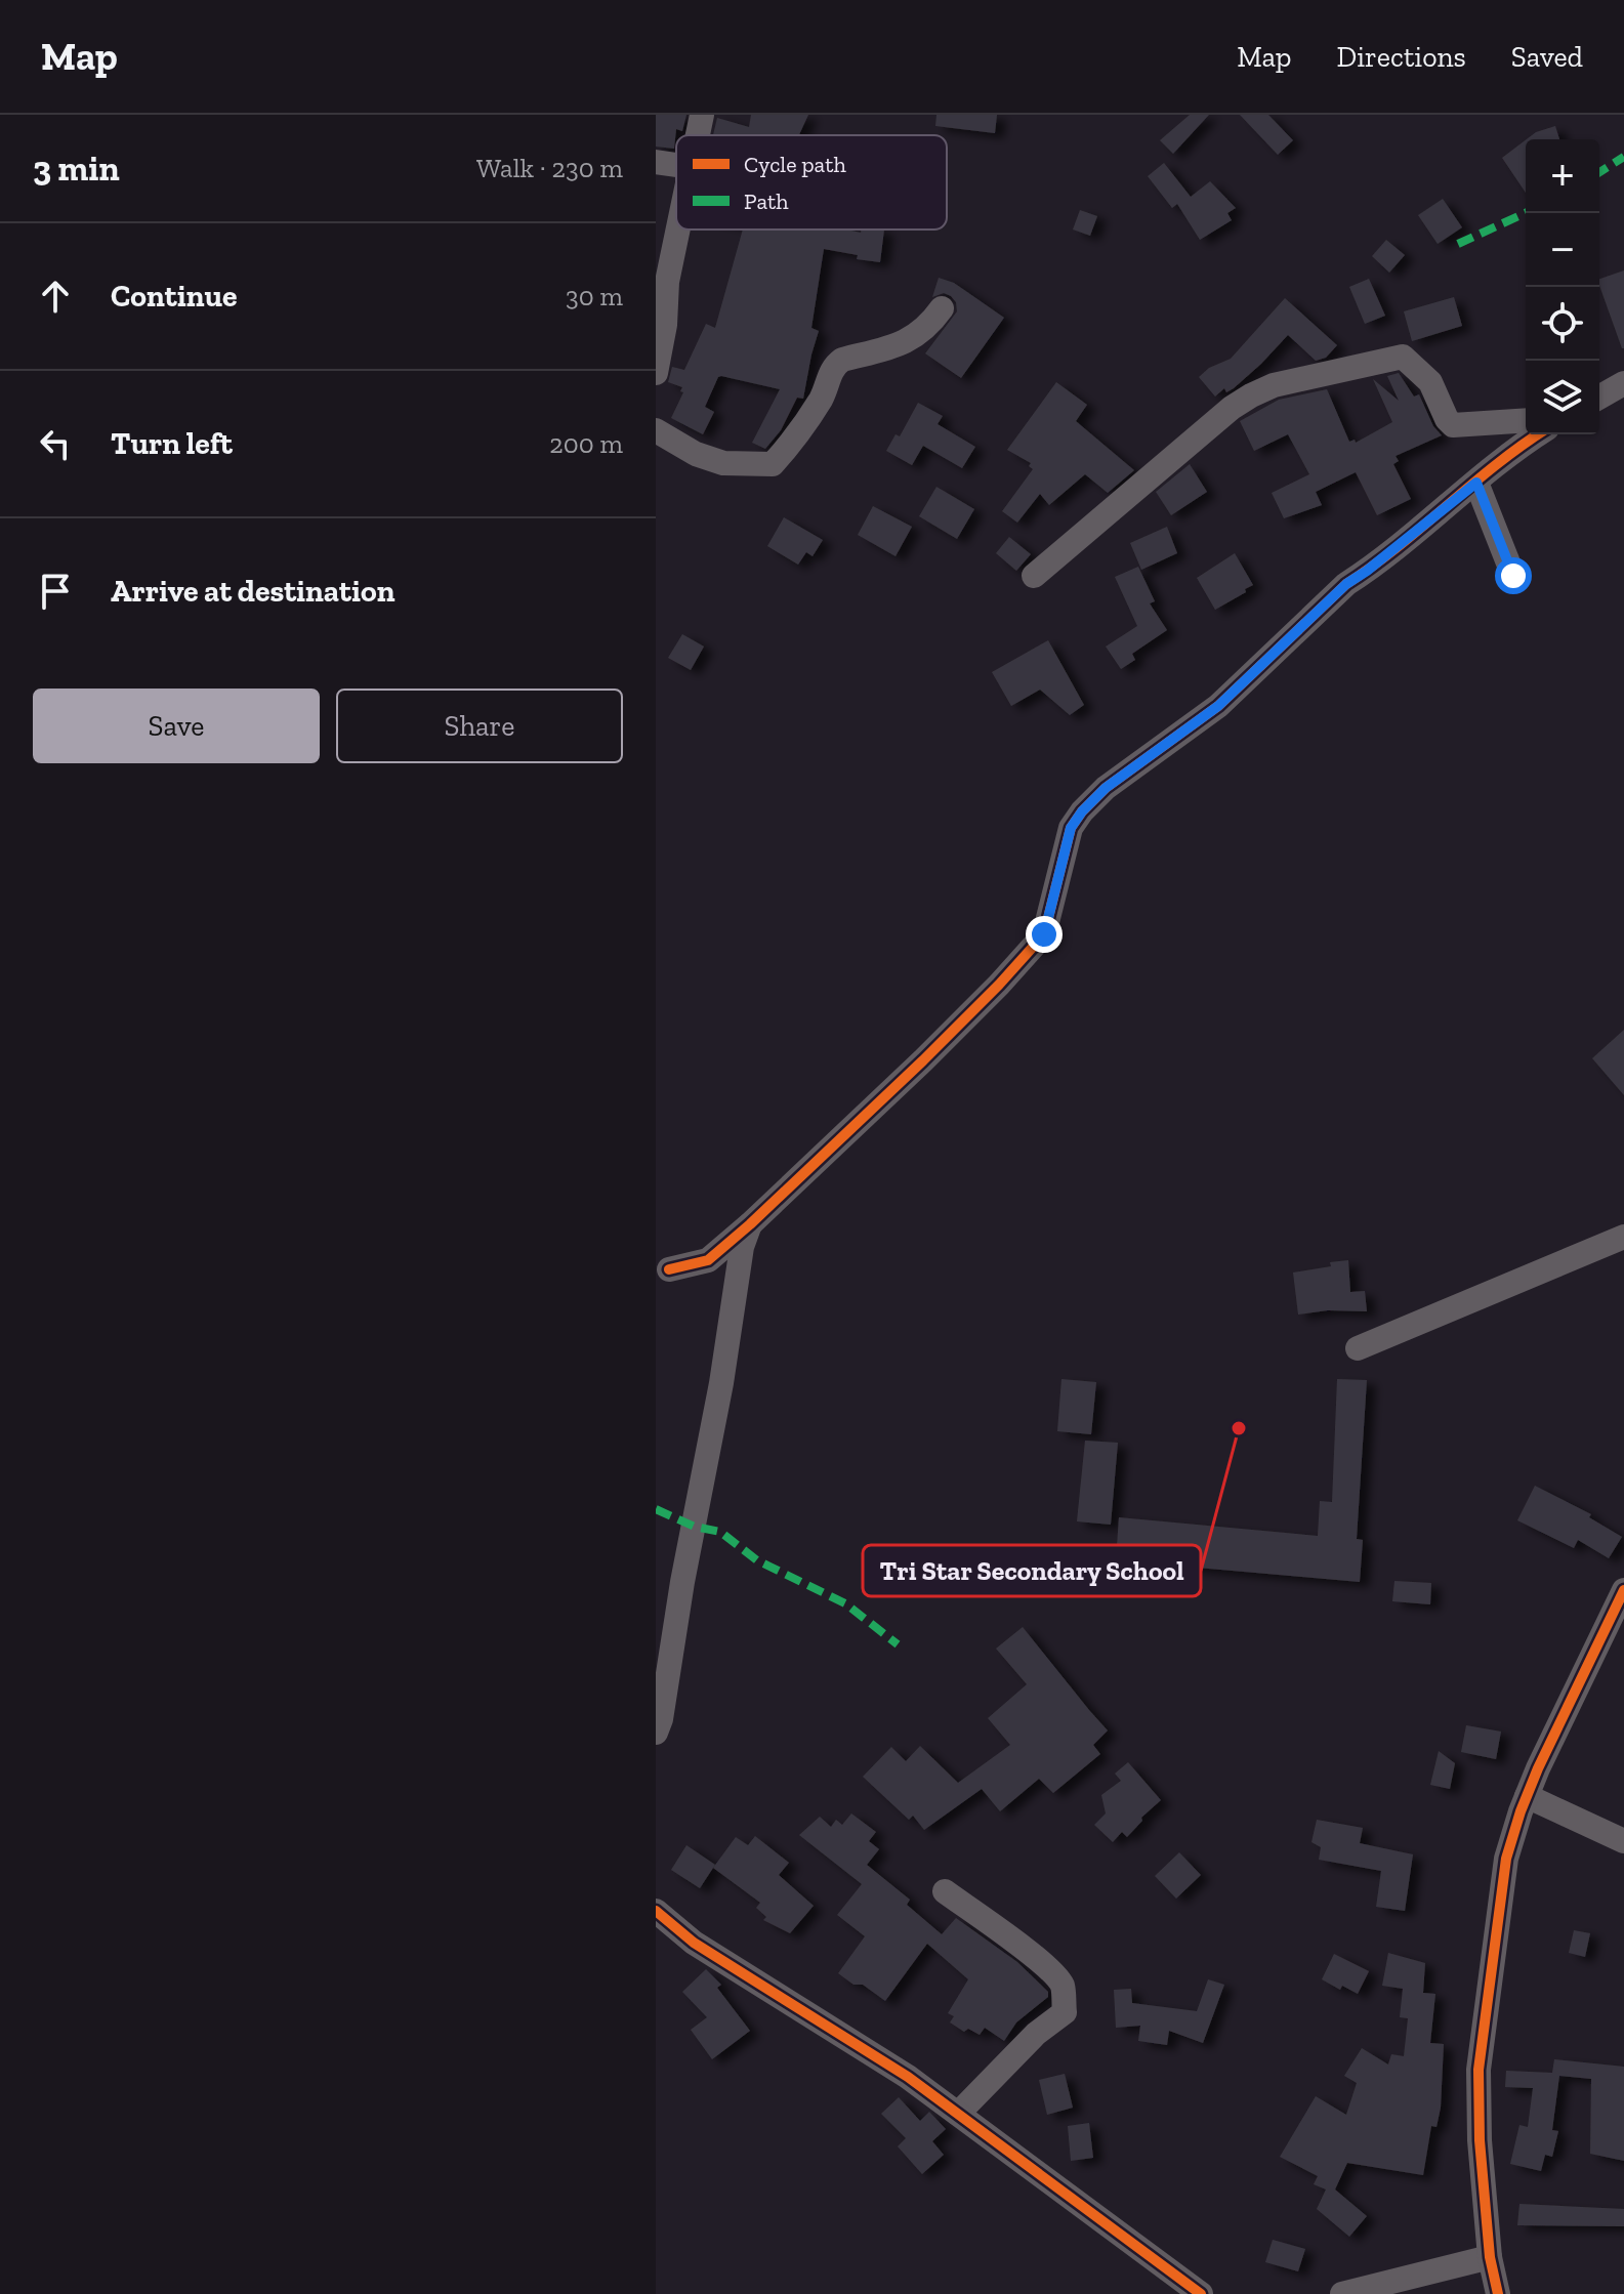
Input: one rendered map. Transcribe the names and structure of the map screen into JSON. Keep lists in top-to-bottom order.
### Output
{
  "places": ["Tri Star Secondary School"],
  "legend": ["Cycle path", "Path"],
  "page": {
    "header": "Map",
    "nav": ["Map", "Directions", "Saved"],
    "heading": ["3 min", "Walk · 230 m"],
    "map_buttons": ["+", "−"],
    "list": [
      ["Continue", "30 m"],
      ["Turn left", "200 m"],
      "Arrive at destination"
    ],
    "buttons": ["Save", "Share"]
  }
}
